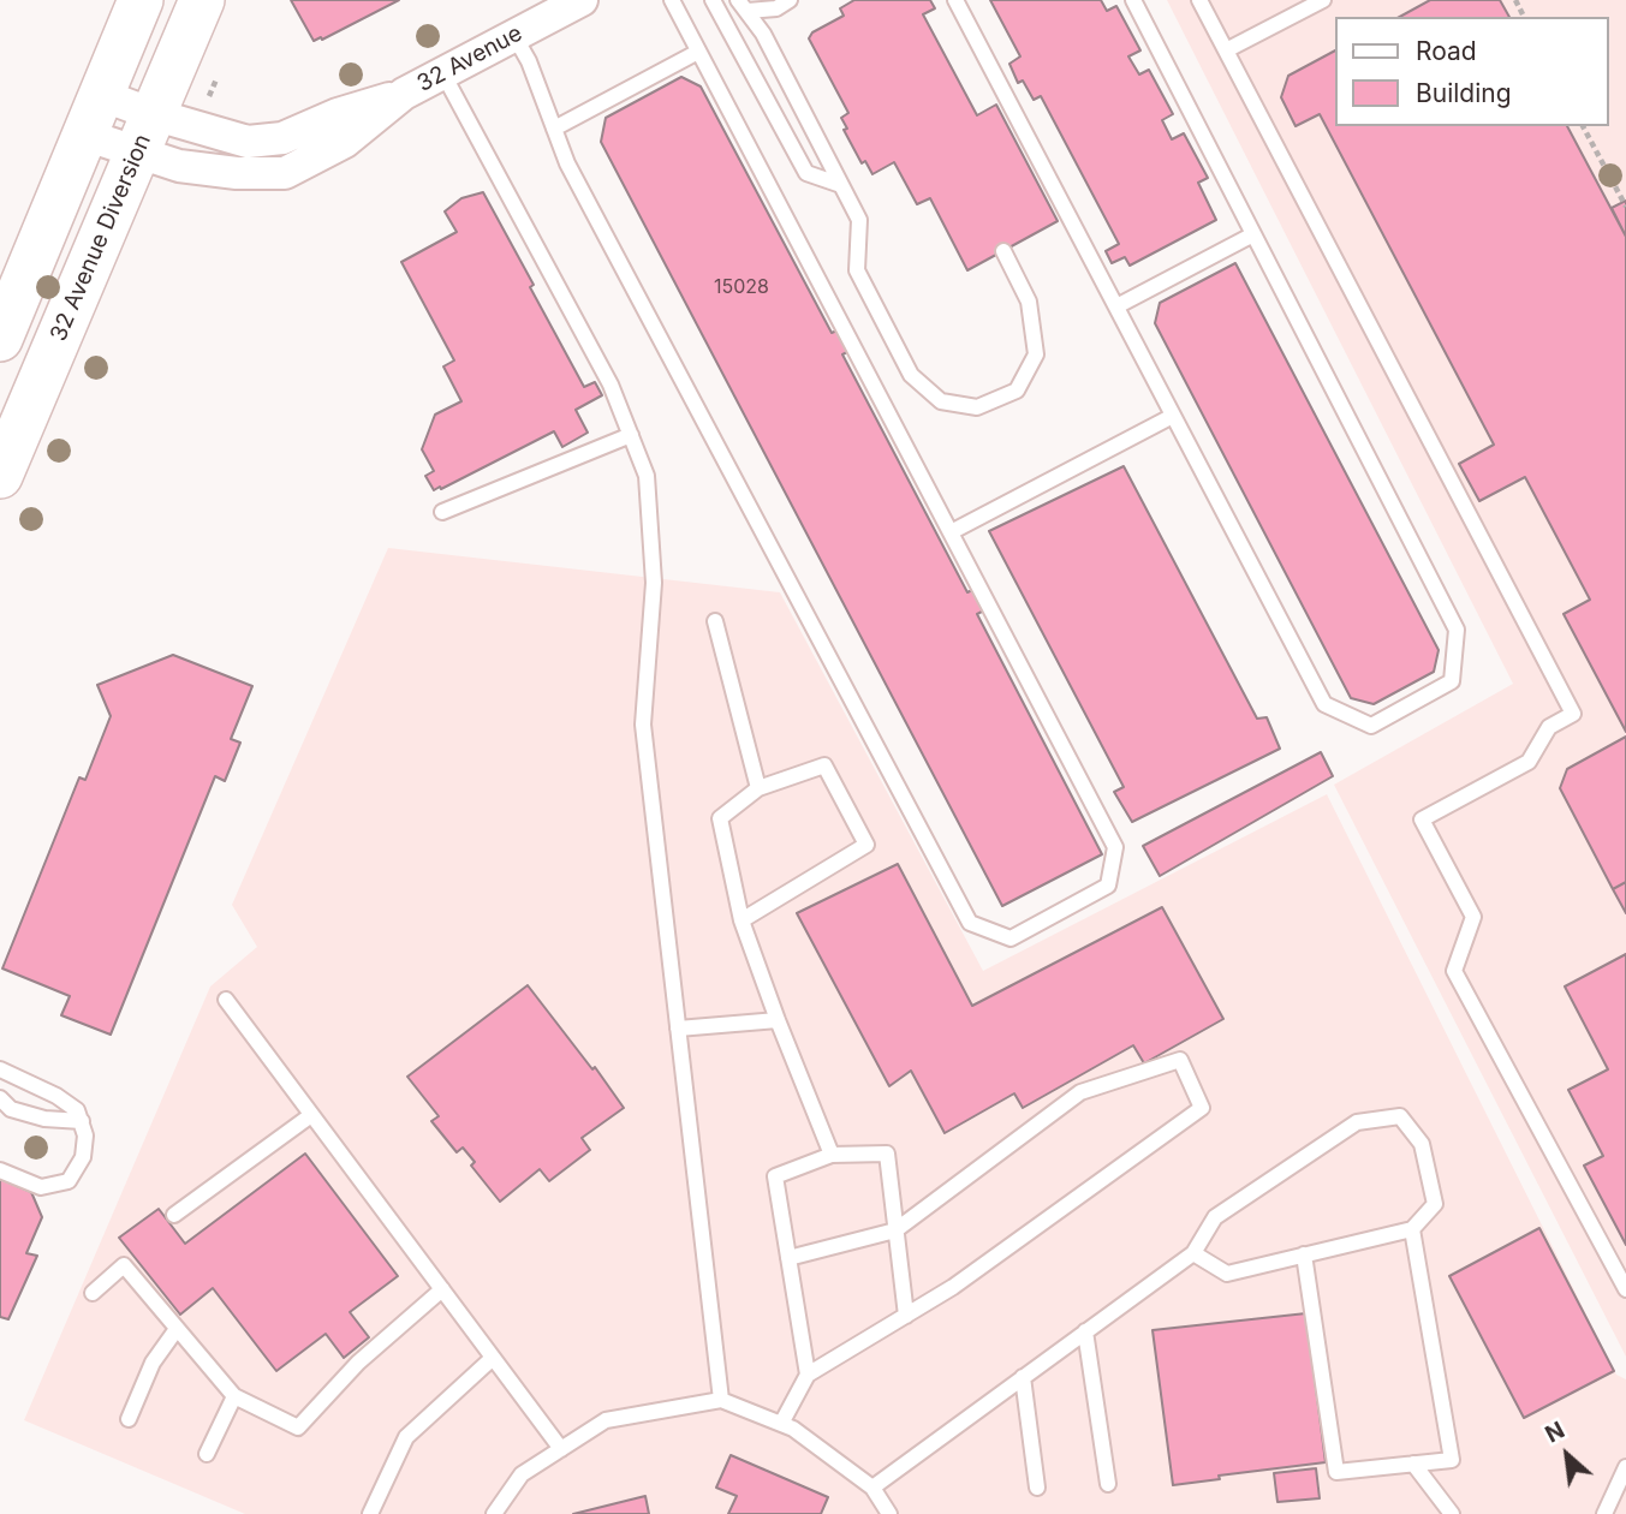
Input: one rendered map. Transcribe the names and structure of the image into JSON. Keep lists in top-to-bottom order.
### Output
{
  "streets": {
    "main road": ["32 Avenue Diversion"],
    "street": ["32 Avenue"]
  },
  "crossings": [
    ["32 Avenue", "32 Avenue Diversion"]
  ],
  "house_numbers": ["15028"],
  "legend": ["Road", "Building"],
  "north": "top left"
}
